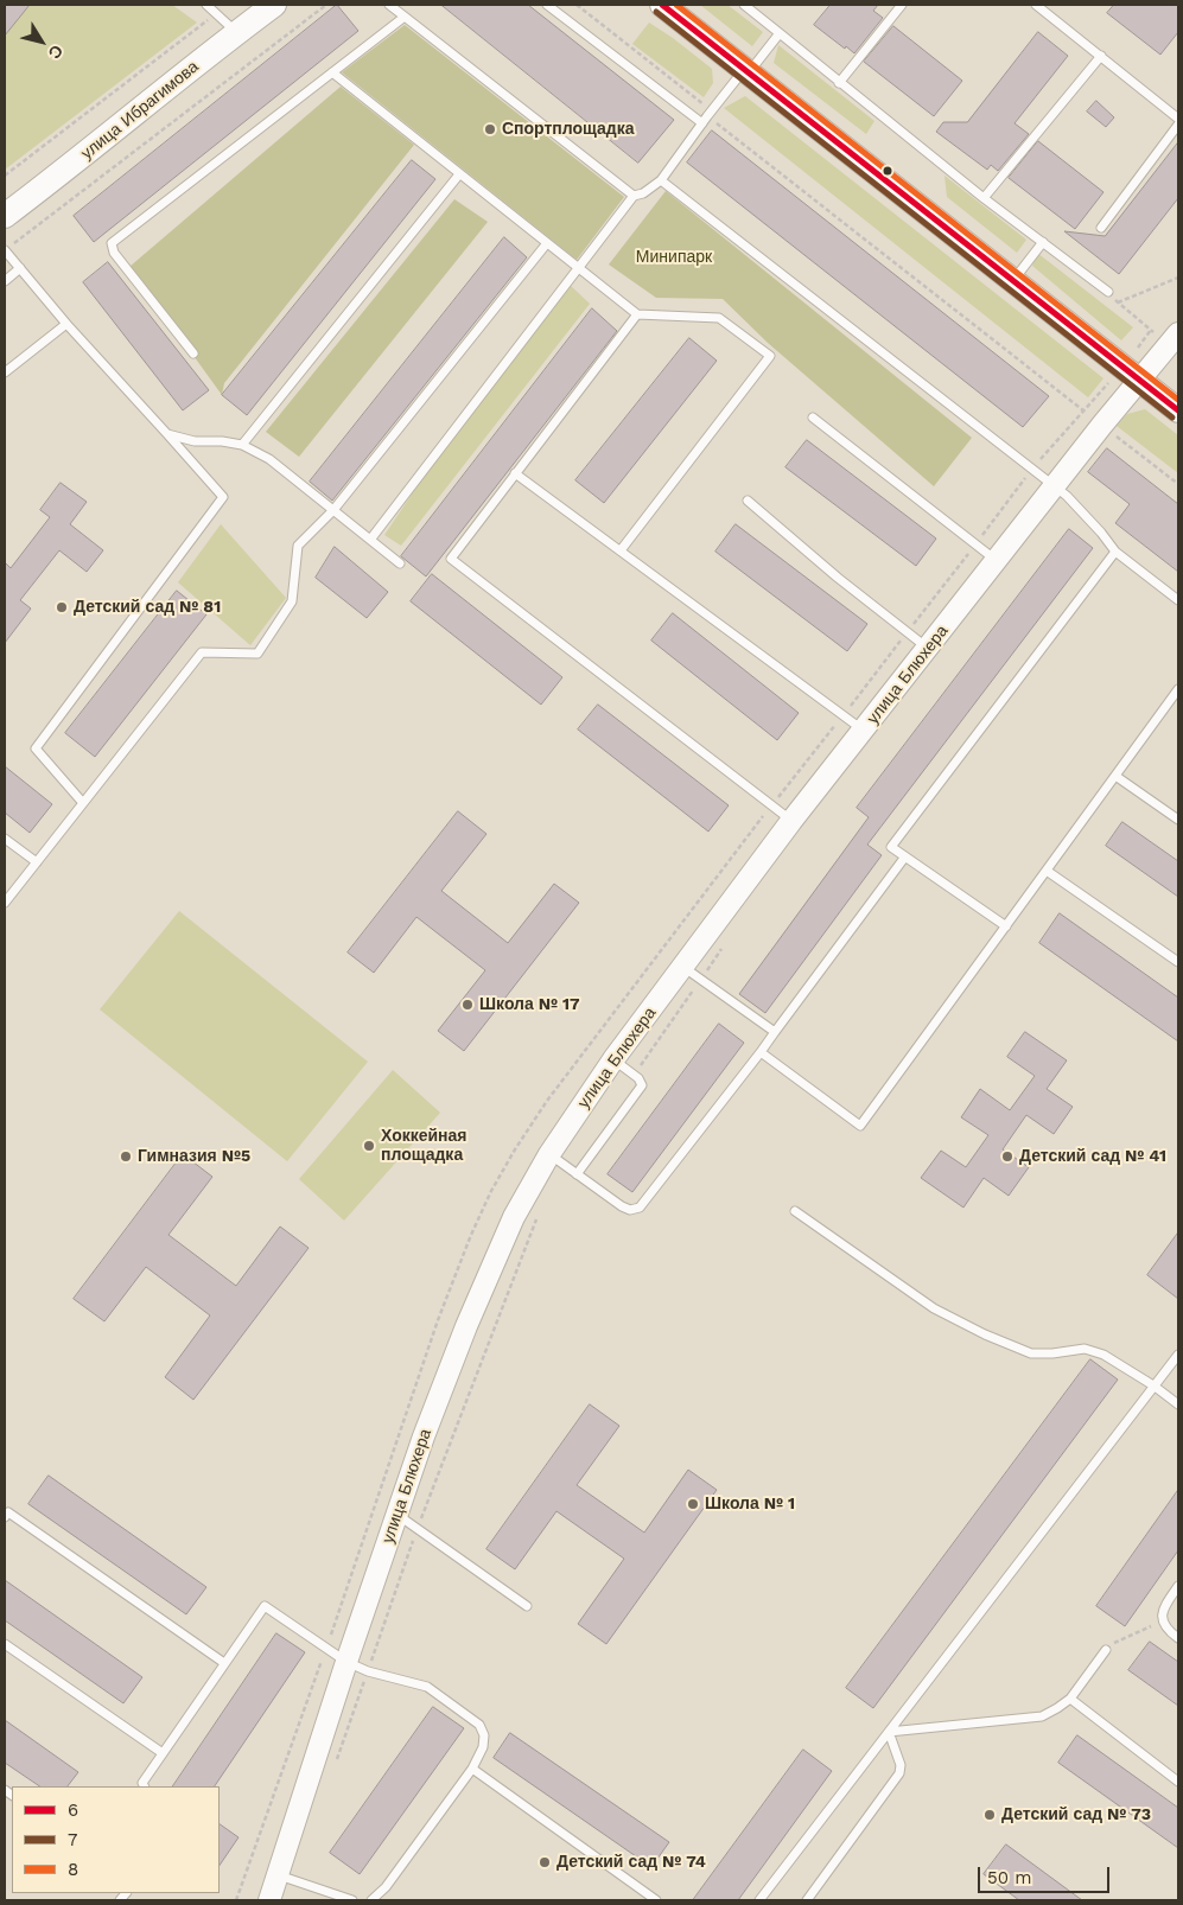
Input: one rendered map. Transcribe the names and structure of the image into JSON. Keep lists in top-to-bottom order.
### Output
{
  "streets": {
    "main road": ["улица Ибрагимова"],
    "street": ["улица Блюхера"]
  },
  "parks": ["Минипарк"],
  "places": [
    "Спортплощадка",
    "Детский сад № 81",
    "Школа № 17",
    "Хоккейная площадка",
    "Гимназия №5",
    "Детский сад № 41",
    "Школа № 1",
    "Детский сад № 73",
    "Детский сад № 74"
  ],
  "lines": ["transit line 6", "transit line 8", "transit line 7"],
  "legend": ["6", "7", "8"],
  "scale_bar": "50 m",
  "north": "bottom right"
}
